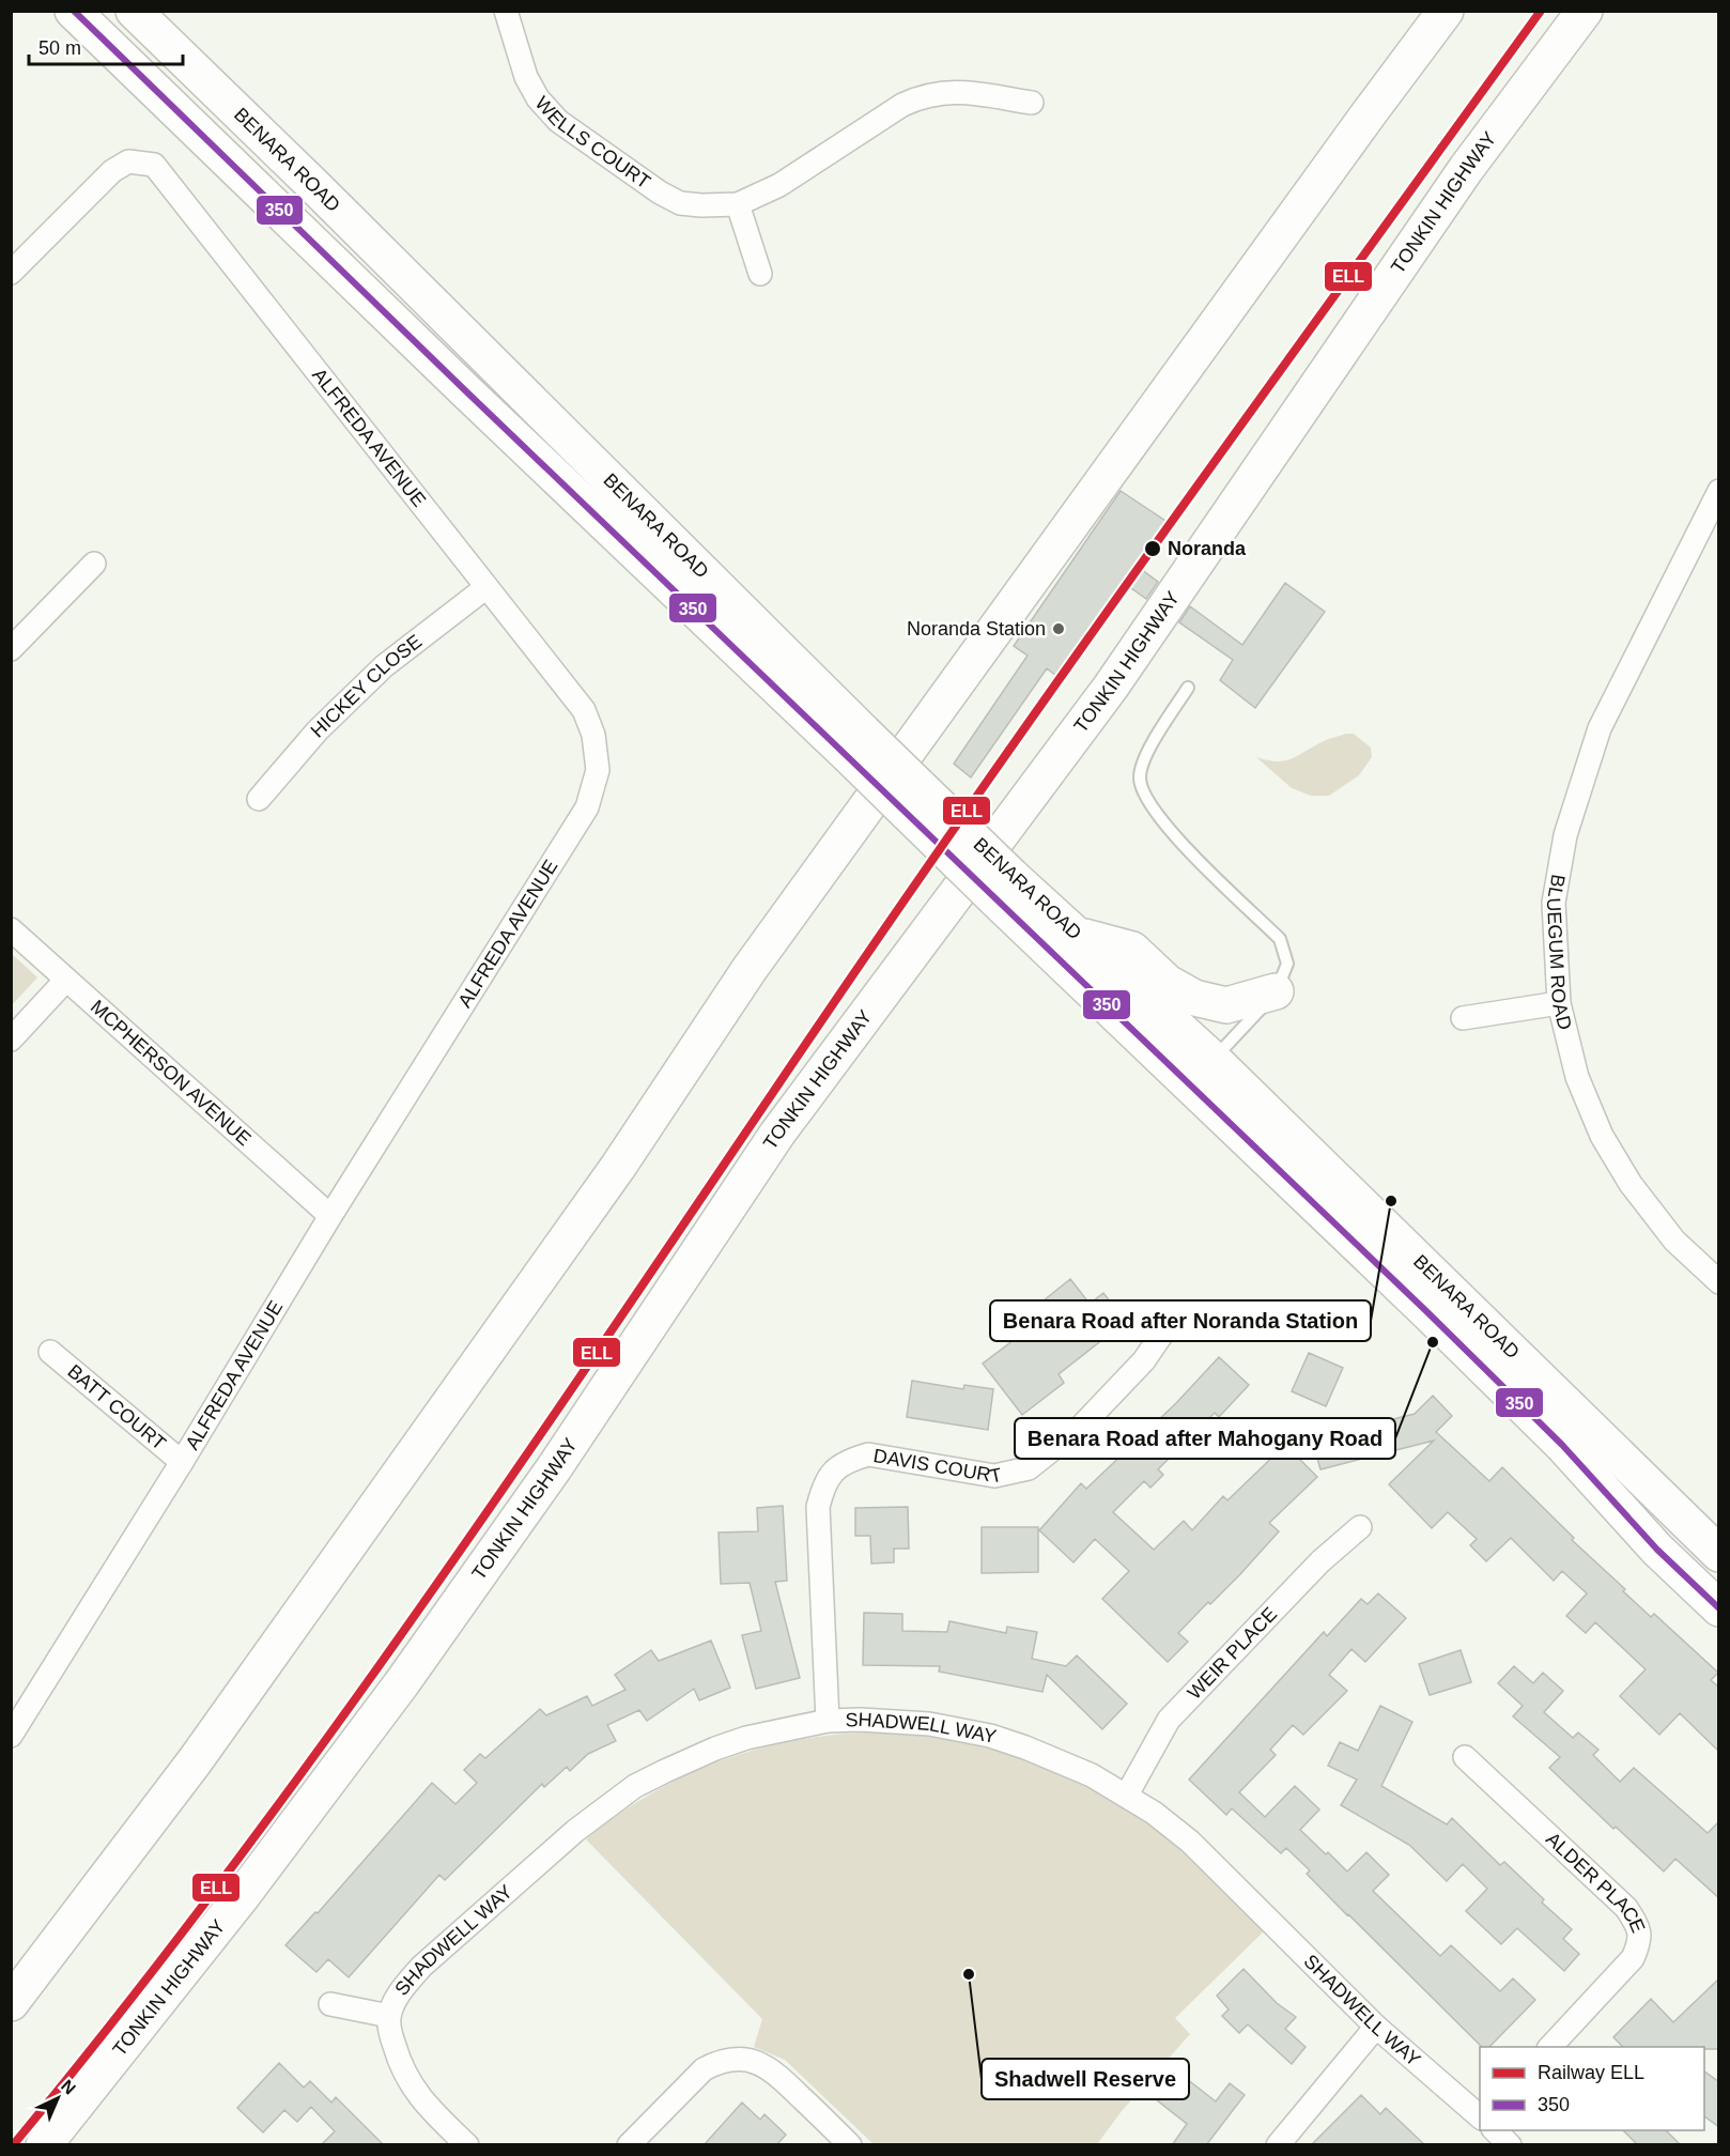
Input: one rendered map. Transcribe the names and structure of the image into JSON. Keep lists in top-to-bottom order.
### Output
{
  "streets": {
    "main road": ["BENARA ROAD", "TONKIN HIGHWAY"],
    "street": [
      "WELLS COURT",
      "ALFREDA AVENUE",
      "HICKEY CLOSE",
      "BLUEGUM ROAD",
      "MCPHERSON AVENUE",
      "BATT COURT",
      "DAVIS COURT",
      "WEIR PLACE",
      "SHADWELL WAY",
      "ALDER PLACE"
    ]
  },
  "crossings": [
    ["ALFREDA AVENUE", "HICKEY CLOSE"],
    ["ALFREDA AVENUE", "MCPHERSON AVENUE"],
    ["ALFREDA AVENUE", "BATT COURT"],
    ["DAVIS COURT", "SHADWELL WAY"],
    ["WEIR PLACE", "SHADWELL WAY"]
  ],
  "places": [
    "Noranda",
    "Noranda Station",
    "Benara Road after Noranda Station",
    "Benara Road after Mahogany Road",
    "Shadwell Reserve"
  ],
  "lines": ["rail line ELL", "transit line 350"],
  "legend": ["Railway ELL", "350"],
  "scale_bar": "50 m",
  "north": "top right"
}
